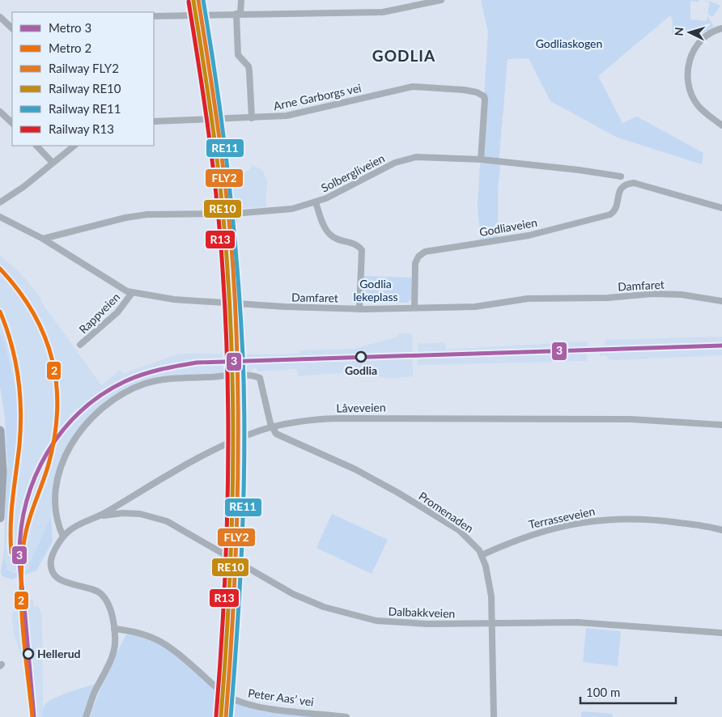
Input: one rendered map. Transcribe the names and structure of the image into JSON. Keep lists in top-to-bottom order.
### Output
{
  "streets": {
    "street": [
      "Arne Garborgs vei",
      "Solbergliveien",
      "Godliaveien",
      "Damfaret",
      "Rappveien",
      "Låveveien",
      "Promenaden",
      "Terrasseveien",
      "Dalbakkveien",
      "Peter Aas’ vei"
    ]
  },
  "crossings": [
    ["Arne Garborgs vei", "Solbergliveien"],
    ["Solbergliveien", "Damfaret"],
    ["Godliaveien", "Damfaret"],
    ["Damfaret", "Rappveien"],
    ["Låveveien", "Promenaden"],
    ["Låveveien", "Dalbakkveien"],
    ["Låveveien", "Peter Aas’ vei"],
    ["Promenaden", "Terrasseveien"],
    ["Promenaden", "Dalbakkveien"]
  ],
  "districts": ["GODLIA"],
  "parks": ["Godliaskogen", "Godlia lekeplass"],
  "places": ["Godlia", "Hellerud"],
  "lines": [
    "rail line FLY2",
    "rail line RE11",
    "rail line RE10",
    "rail line R13",
    "metro line 2",
    "metro line 3"
  ],
  "legend": [
    "Metro 3",
    "Metro 2",
    "Railway FLY2",
    "Railway RE10",
    "Railway RE11",
    "Railway R13"
  ],
  "scale_bar": "100 m",
  "north": "left"
}
